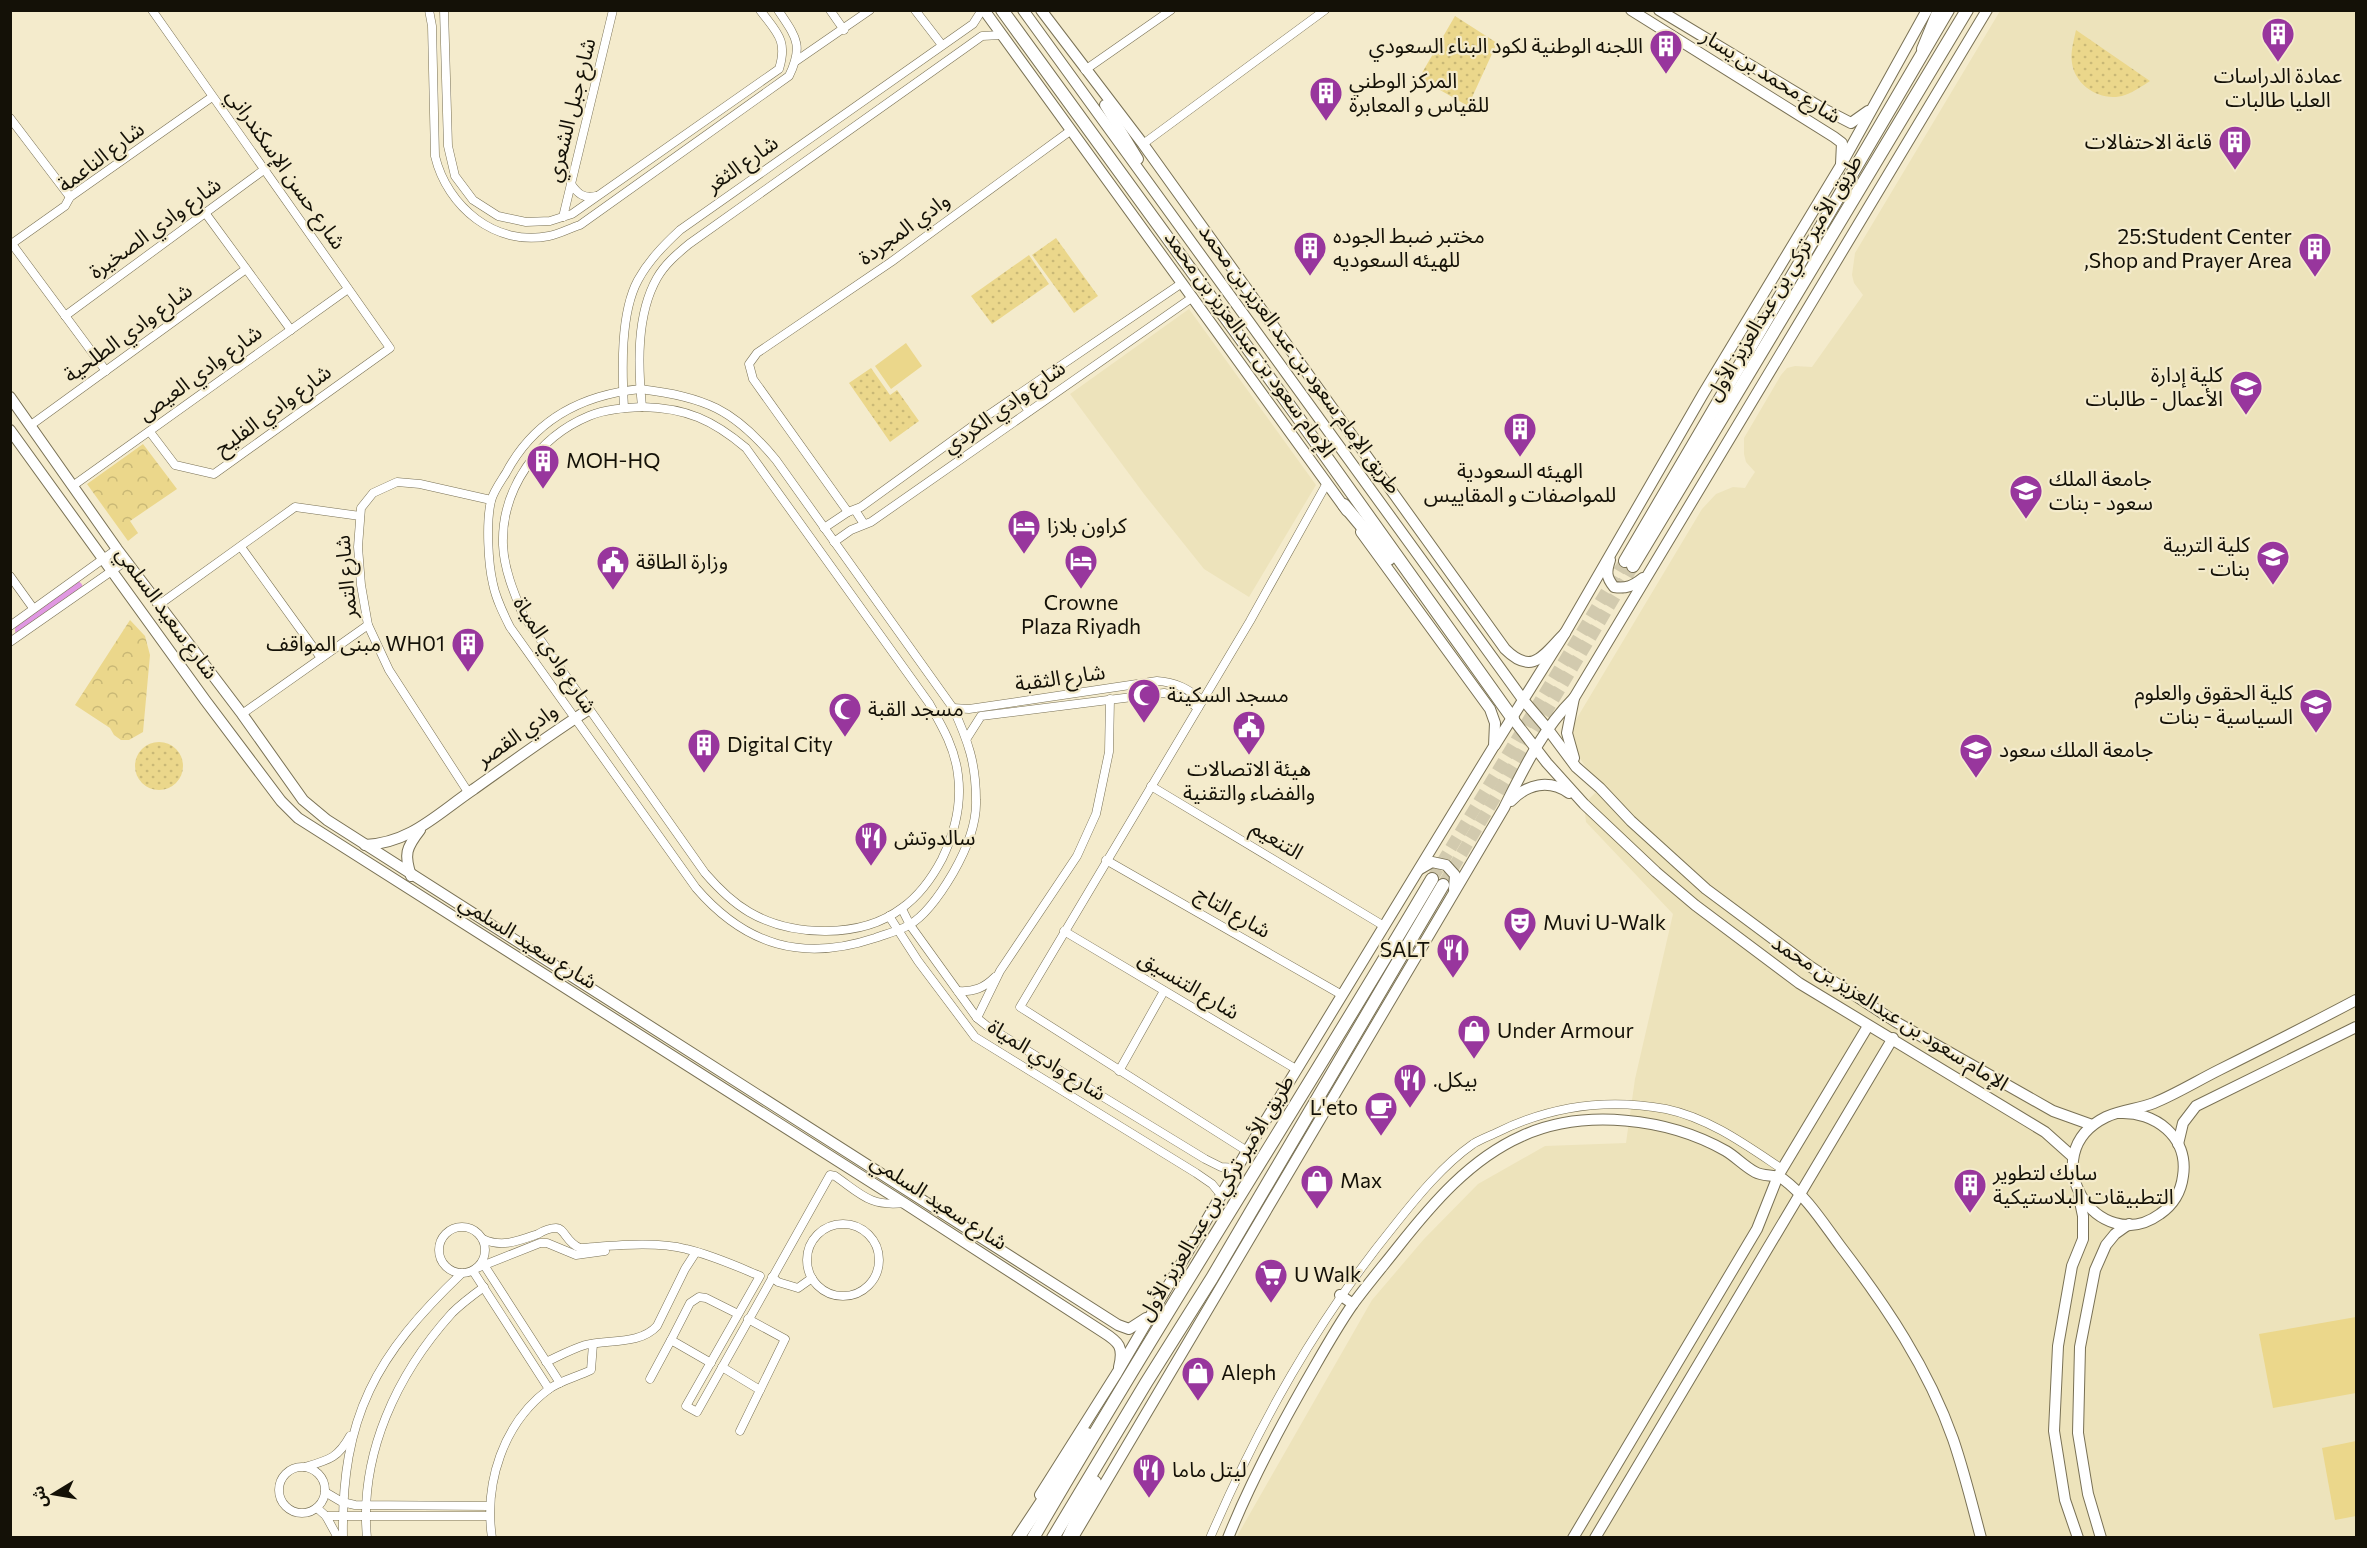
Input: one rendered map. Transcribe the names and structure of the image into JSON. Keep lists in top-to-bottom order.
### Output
{
  "streets": {
    "main road": [
      "شارع محمد بن يسار",
      "طريق الأمير تركي بن عبدالعزيز الأول",
      "الإمام سعود بن عبدالعزيز بن محمد",
      "طريق الإمام سعود بن عبد العزيز بن محمد",
      "شارع سعيد السلمي",
      "وادي القصر"
    ],
    "street": [
      "شارع جبل الشعري",
      "شارع الناعمة",
      "شارع الثغر",
      "شارع حسن الإسكندراني",
      "شارع وادي الصخيرة",
      "وادي المجردة",
      "شارع وادي الطلحية",
      "شارع وادي العيص",
      "شارع وادي الكردي",
      "شارع وادي الفليح",
      "شارع التمر",
      "شارع وادي المياة",
      "شارع الثقبة",
      "التنعيم",
      "شارع التاج",
      "شارع التنسيق"
    ]
  },
  "crossings": [
    ["شارع الناعمة", "شارع حسن الإسكندراني"],
    ["شارع الثغر", "الإمام سعود بن عبدالعزيز بن محمد"],
    ["شارع الثغر", "شارع وادي المياة"],
    ["شارع حسن الإسكندراني", "شارع وادي الصخيرة"],
    ["شارع حسن الإسكندراني", "شارع وادي العيص"],
    ["شارع حسن الإسكندراني", "شارع وادي الفليح"],
    ["وادي المجردة", "الإمام سعود بن عبدالعزيز بن محمد"],
    ["وادي المجردة", "شارع وادي الكردي"],
    ["شارع وادي الطلحية", "شارع سعيد السلمي"],
    ["الإمام سعود بن عبدالعزيز بن محمد", "طريق الإمام سعود بن عبد العزيز بن محمد"],
    ["الإمام سعود بن عبدالعزيز بن محمد", "شارع وادي الكردي"],
    ["شارع وادي العيص", "شارع وادي الفليح"],
    ["شارع وادي العيص", "شارع سعيد السلمي"],
    ["شارع وادي الكردي", "شارع وادي المياة"],
    ["شارع التمر", "شارع وادي المياة"],
    ["شارع التمر", "وادي القصر"],
    ["شارع وادي المياة", "شارع الثقبة"],
    ["شارع وادي المياة", "وادي القصر"]
  ],
  "places": {
    "building": [
      "عمادة الدراسات العليا طالبات",
      "اللجنه الوطنية لكود البناء السعودي",
      "المركز الوطني للقياس و المعابرة",
      "قاعة الاحتفالات",
      "مختبر ضبط الجوده للهيئه السعوديه",
      "25:Student Center ,Shop and Prayer Area",
      "الهيئه السعودية للمواصفات و المقاييس",
      "MOH-HQ",
      "مبنى المواقف WH01",
      "Digital City",
      "سابك لتطوير التطبيقات البلاستيكية"
    ],
    "school or university": [
      "كلية إدارة الأعمال - طالبات",
      "جامعة الملك سعود - بنات",
      "كلية التربية - بنات",
      "كلية الحقوق والعلوم السياسية - بنات",
      "جامعة الملك سعود"
    ],
    "hotel": ["كراون بلازا", "Crowne Plaza Riyadh"],
    "public building": ["وزارة الطاقة", "هيئة الاتصالات والفضاء والتقنية"],
    "mosque": ["مسجد السكينة", "مسجد القبة"],
    "restaurant": [
      "سالدوتش",
      "SALT",
      ".بيكل",
      "ليتل ماما"
    ],
    "theatre": ["Muvi U-Walk"],
    "shop": ["Under Armour", "Max", "Aleph"],
    "cafe": ["L'eto"],
    "supermarket": ["U Walk"]
  },
  "north": "left"
}
